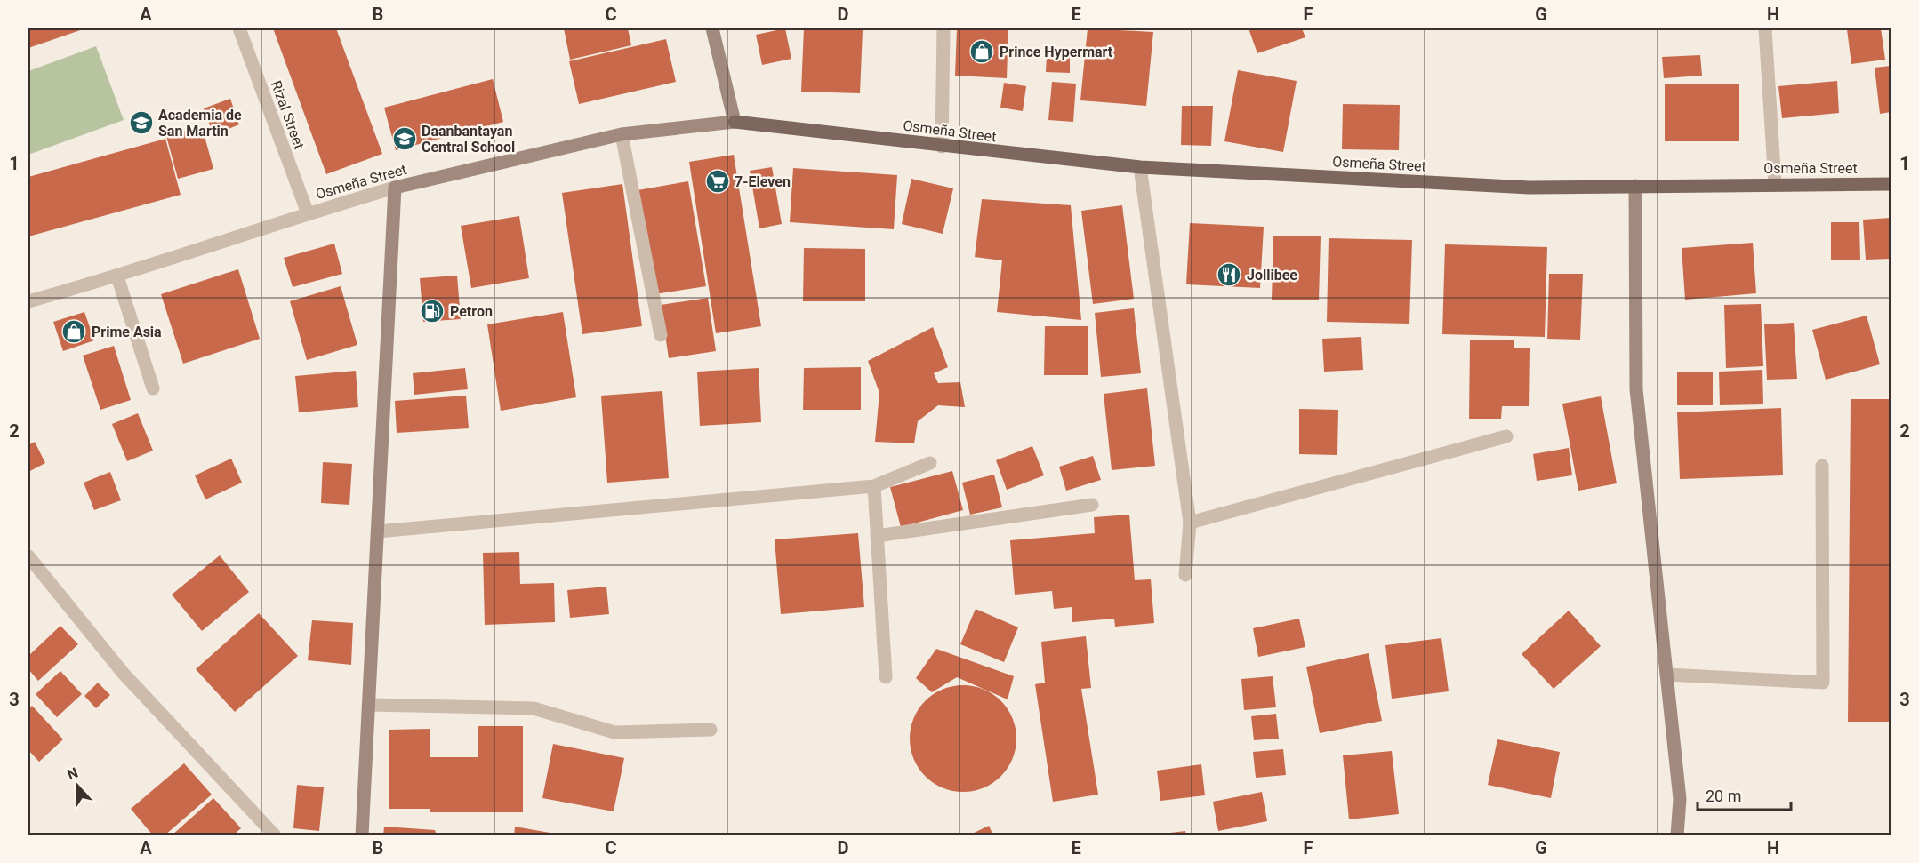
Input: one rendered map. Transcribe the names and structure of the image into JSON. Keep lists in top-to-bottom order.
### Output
{
  "streets": {
    "main road": ["Osmeña Street"],
    "street": ["Rizal Street"]
  },
  "crossings": [
    ["Rizal Street", "Osmeña Street"]
  ],
  "places": {
    "shop": ["Prince Hypermart", "Prime Asia"],
    "school or university": ["Academia de San Martin", "Daanbantayan Central School"],
    "supermarket": ["7-Eleven"],
    "restaurant": ["Jollibee"],
    "fuel station": ["Petron"]
  },
  "scale_bar": "20 m",
  "north": "top",
  "grid": {
    "columns": [
      "A",
      "B",
      "C",
      "D",
      "E",
      "F",
      "G",
      "H"
    ],
    "rows": ["1", "2", "3"]
  }
}
